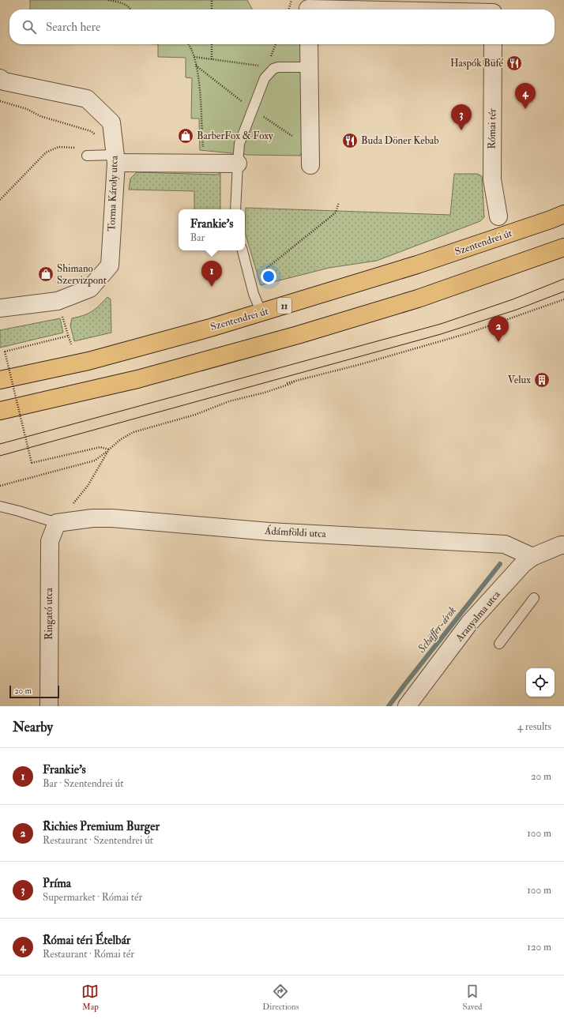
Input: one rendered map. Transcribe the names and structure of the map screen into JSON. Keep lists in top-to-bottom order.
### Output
{
  "streets": {
    "main road": ["Szentendrei út", "11"],
    "street": [
      "Római tér",
      "Torma Károly utca",
      "Ádámföldi utca",
      "Ringató utca",
      "Aranyalma utca"
    ]
  },
  "crossings": [
    ["Ádámföldi utca", "Ringató utca"],
    ["Ádámföldi utca", "Aranyalma utca"]
  ],
  "water": ["Schäffer-árok"],
  "places": {
    "restaurant": ["Haspók Büfé", "Buda Döner Kebab"],
    "shop": ["BarberFox & Foxy", "Shimano Szervizpont"],
    "building": ["Velux"]
  },
  "scale_bar": "20 m",
  "page": {
    "search": "Search here",
    "pins": [
      "4",
      "3",
      "1",
      "2"
    ],
    "popup": ["Frankie's", "Bar"],
    "scale": "20 m",
    "heading": ["Nearby", "4 results"],
    "list": [
      {
        "mark": "1",
        "name": "Frankie's",
        "note": "Bar · Szentendrei út",
        "value": "20 m"
      },
      {
        "mark": "2",
        "name": "Richies Premium Burger",
        "note": "Restaurant · Szentendrei út",
        "value": "100 m"
      },
      {
        "mark": "3",
        "name": "Príma",
        "note": "Supermarket · Római tér",
        "value": "100 m"
      },
      {
        "mark": "4",
        "name": "Római téri Ételbár",
        "note": "Restaurant · Római tér",
        "value": "120 m"
      }
    ],
    "nav": ["Map", "Directions", "Saved"]
  }
}
